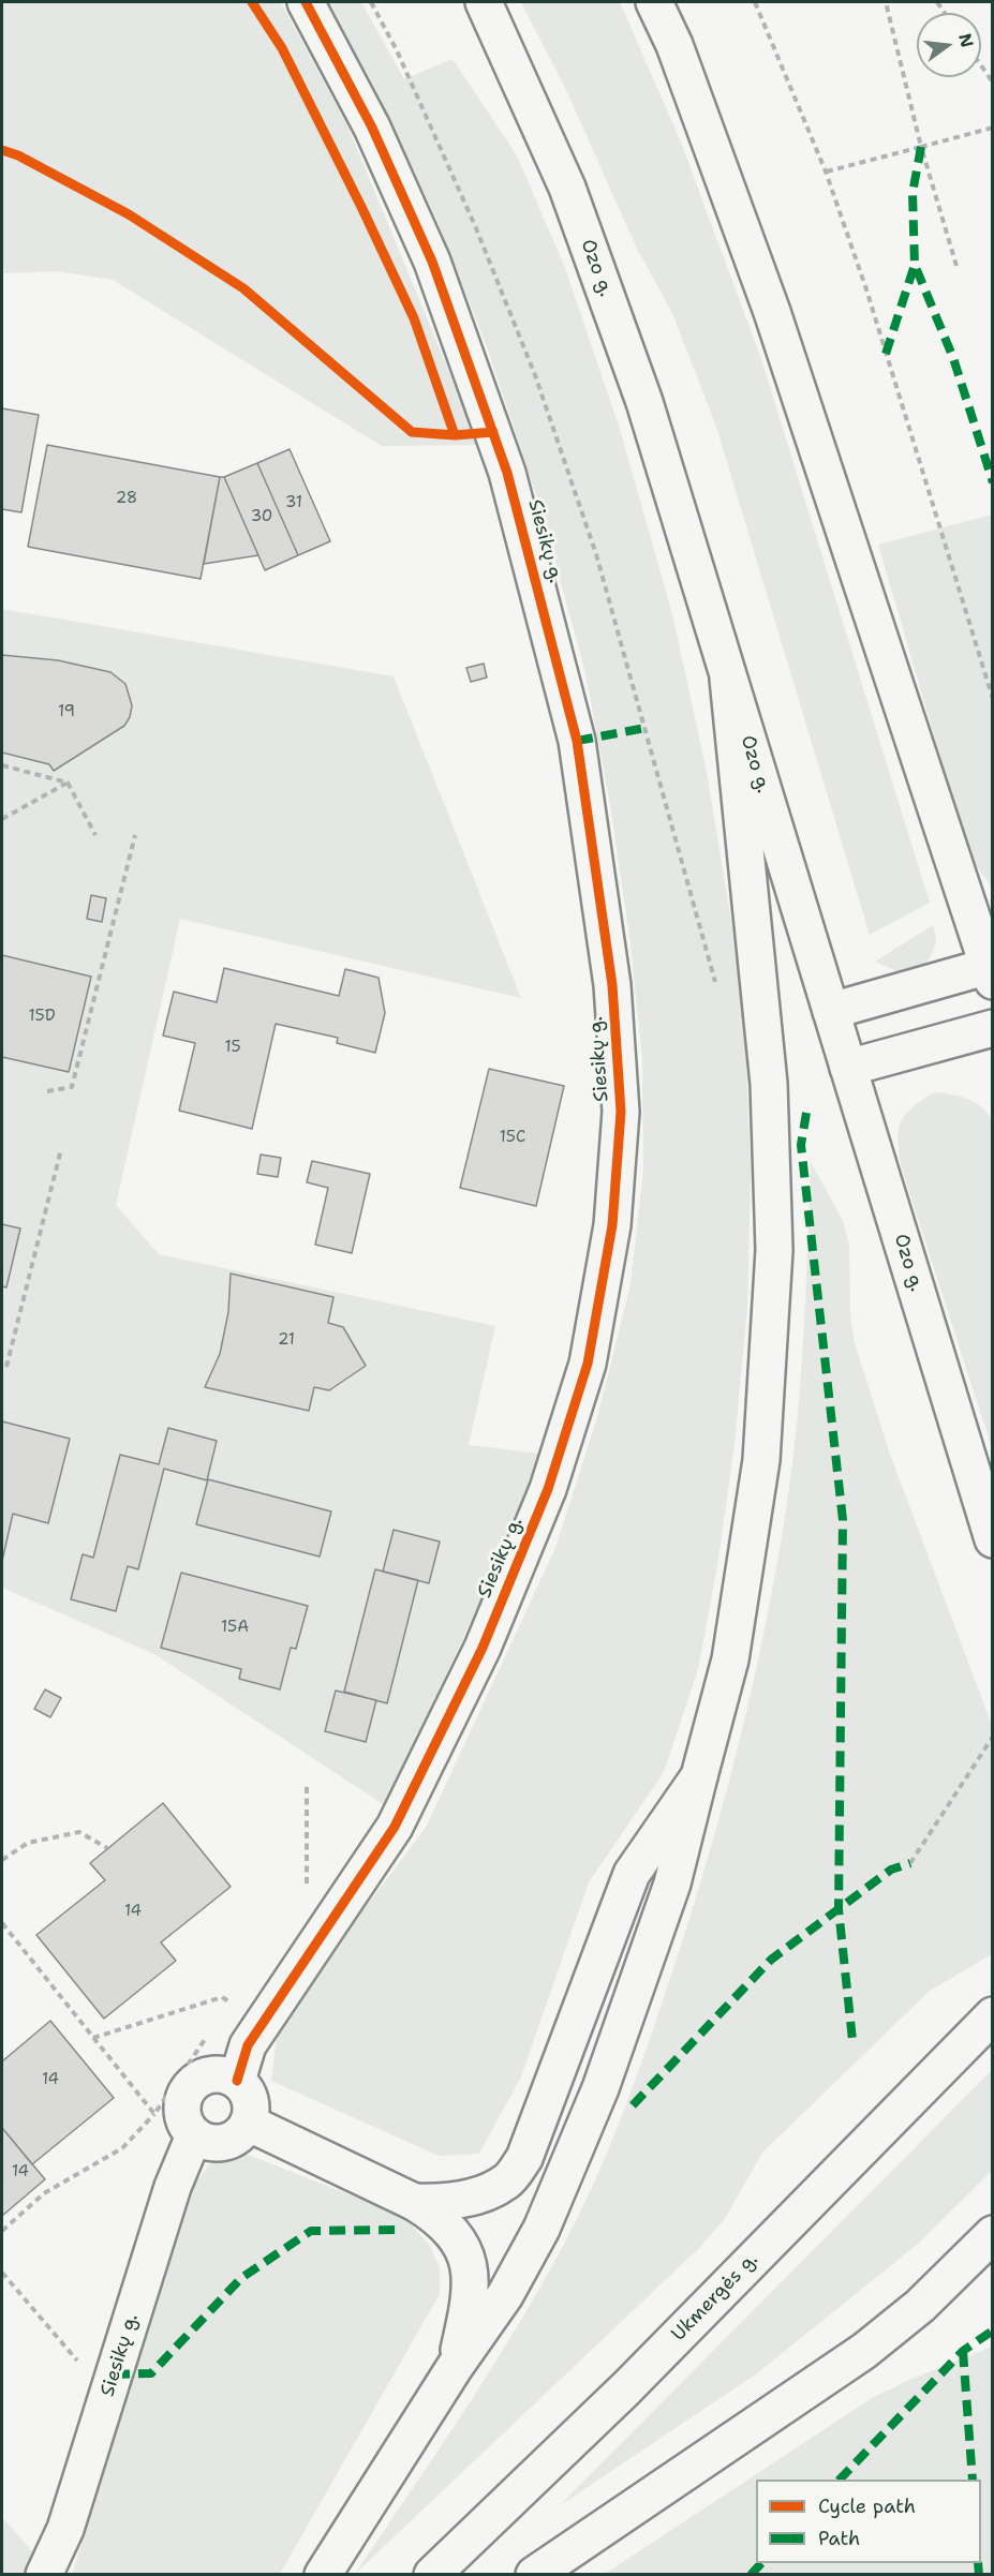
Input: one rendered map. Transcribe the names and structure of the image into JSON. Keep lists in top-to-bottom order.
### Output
{
  "streets": {
    "main road": ["Ozo g.", "Siesikų g.", "Ukmergės g."]
  },
  "house_numbers": [
    "28",
    "31",
    "30",
    "19",
    "15D",
    "15",
    "15C",
    "21",
    "15A",
    "14",
    "14",
    "14"
  ],
  "legend": ["Cycle path", "Path"],
  "north": "right"
}
